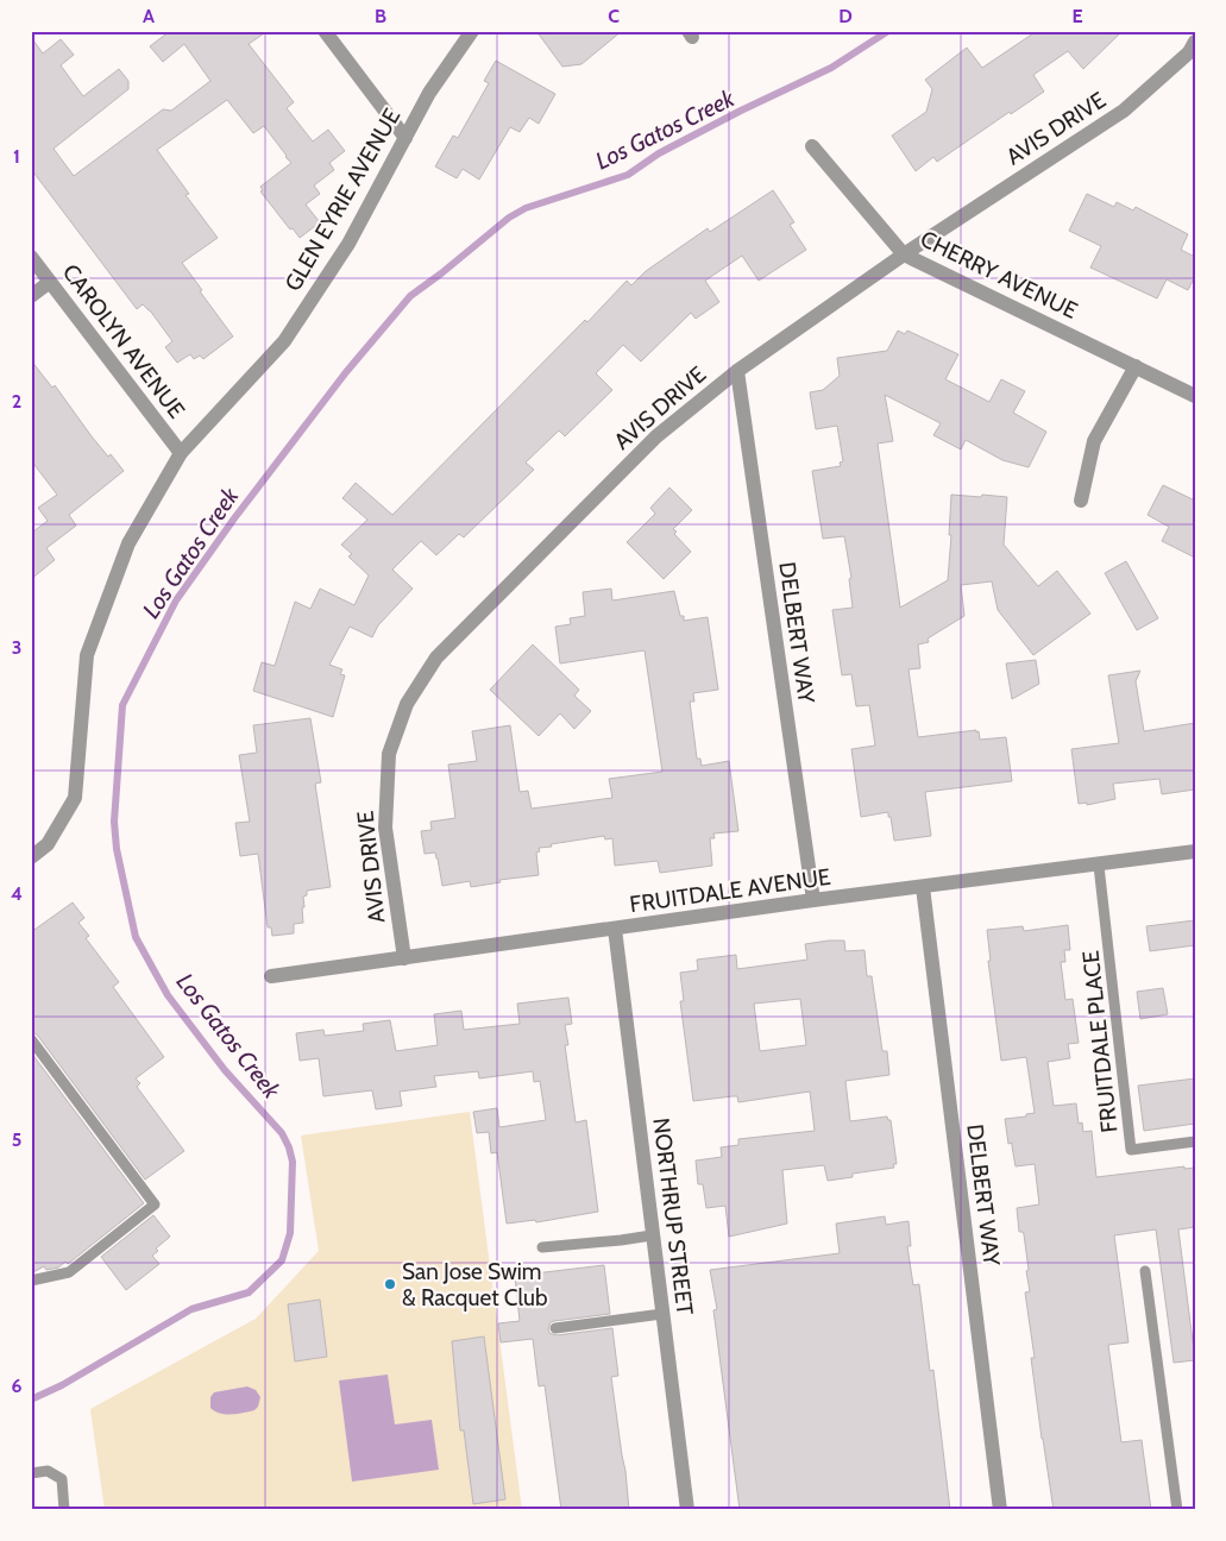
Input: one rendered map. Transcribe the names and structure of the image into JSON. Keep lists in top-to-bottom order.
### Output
{
  "streets": {
    "street": [
      "AVIS DRIVE",
      "GLEN EYRIE AVENUE",
      "CHERRY AVENUE",
      "CAROLYN AVENUE",
      "DELBERT WAY",
      "FRUITDALE AVENUE",
      "NORTHRUP STREET"
    ],
    "lane": ["FRUITDALE PLACE"]
  },
  "crossings": [
    ["AVIS DRIVE", "CHERRY AVENUE"],
    ["AVIS DRIVE", "DELBERT WAY"],
    ["AVIS DRIVE", "FRUITDALE AVENUE"],
    ["GLEN EYRIE AVENUE", "CAROLYN AVENUE"],
    ["DELBERT WAY", "FRUITDALE AVENUE"],
    ["FRUITDALE AVENUE", "FRUITDALE PLACE"],
    ["FRUITDALE AVENUE", "NORTHRUP STREET"]
  ],
  "water": ["Los Gatos Creek"],
  "places": ["San Jose Swim & Racquet Club"],
  "grid": {
    "columns": [
      "A",
      "B",
      "C",
      "D",
      "E"
    ],
    "rows": [
      "1",
      "2",
      "3",
      "4",
      "5",
      "6"
    ]
  }
}
